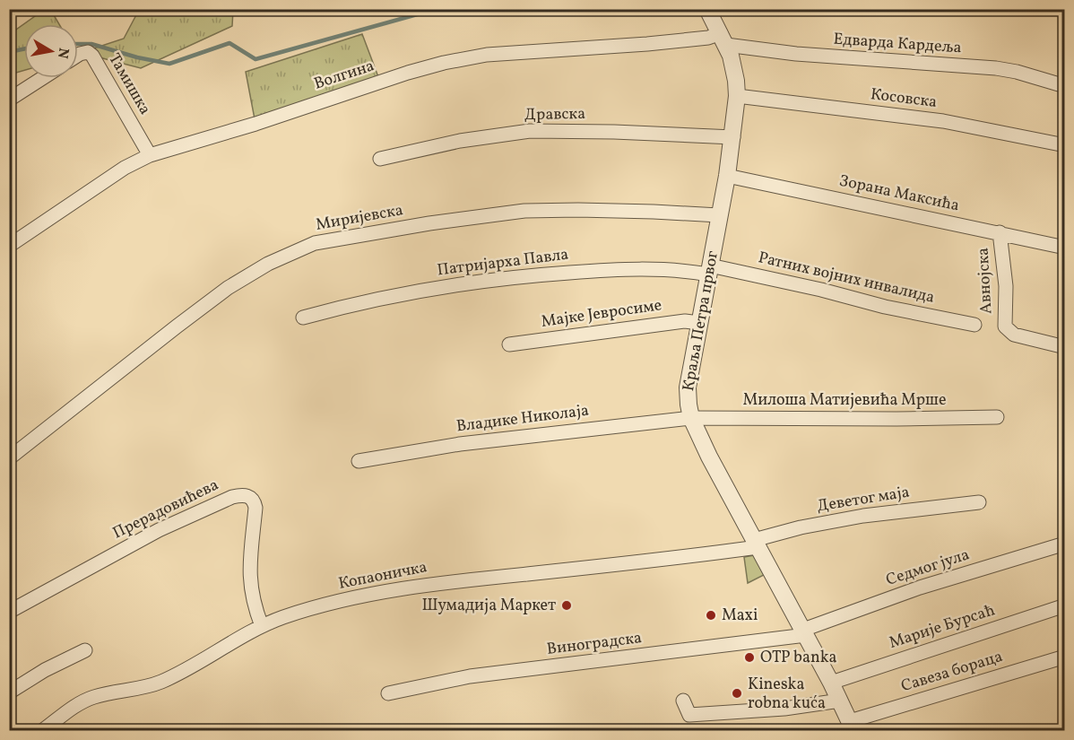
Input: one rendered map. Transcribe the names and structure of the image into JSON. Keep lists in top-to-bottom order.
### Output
{
  "streets": {
    "street": [
      "Едварда Кардеља",
      "Волгина",
      "Тамишка",
      "Косовска",
      "Дравска",
      "Зорана Максића",
      "Миријевска",
      "Патријарха Павла",
      "Ратних војних инвалида",
      "Авнојска",
      "Мајке Јевросиме",
      "Краља Петра првог",
      "Милоша Матијевића Мрше",
      "Владике Николаја",
      "Деветог маја",
      "Прерадовићева",
      "Седмог јула",
      "Копаоничка",
      "Марије Бурсаћ",
      "Виноградска",
      "Савеза бораца"
    ]
  },
  "crossings": [
    ["Едварда Кардеља", "Волгина"],
    ["Едварда Кардеља", "Краља Петра првог"],
    ["Волгина", "Тамишка"],
    ["Волгина", "Краља Петра првог"],
    ["Косовска", "Краља Петра првог"],
    ["Дравска", "Краља Петра првог"],
    ["Зорана Максића", "Авнојска"],
    ["Зорана Максића", "Краља Петра првог"],
    ["Миријевска", "Краља Петра првог"],
    ["Патријарха Павла", "Ратних војних инвалида"],
    ["Патријарха Павла", "Краља Петра првог"],
    ["Ратних војних инвалида", "Краља Петра првог"],
    ["Мајке Јевросиме", "Краља Петра првог"],
    ["Краља Петра првог", "Милоша Матијевића Мрше"],
    ["Краља Петра првог", "Владике Николаја"],
    ["Краља Петра првог", "Деветог маја"],
    ["Краља Петра првог", "Седмог јула"],
    ["Краља Петра првог", "Копаоничка"],
    ["Краља Петра првог", "Марије Бурсаћ"],
    ["Краља Петра првог", "Виноградска"],
    ["Краља Петра првог", "Савеза бораца"],
    ["Милоша Матијевића Мрше", "Владике Николаја"],
    ["Деветог маја", "Копаоничка"],
    ["Прерадовићева", "Копаоничка"],
    ["Седмог јула", "Виноградска"]
  ],
  "places": [
    "Шумадија Маркет",
    "Maxi",
    "OTP banka",
    "Kineska robna kuća"
  ],
  "north": "right"
}
